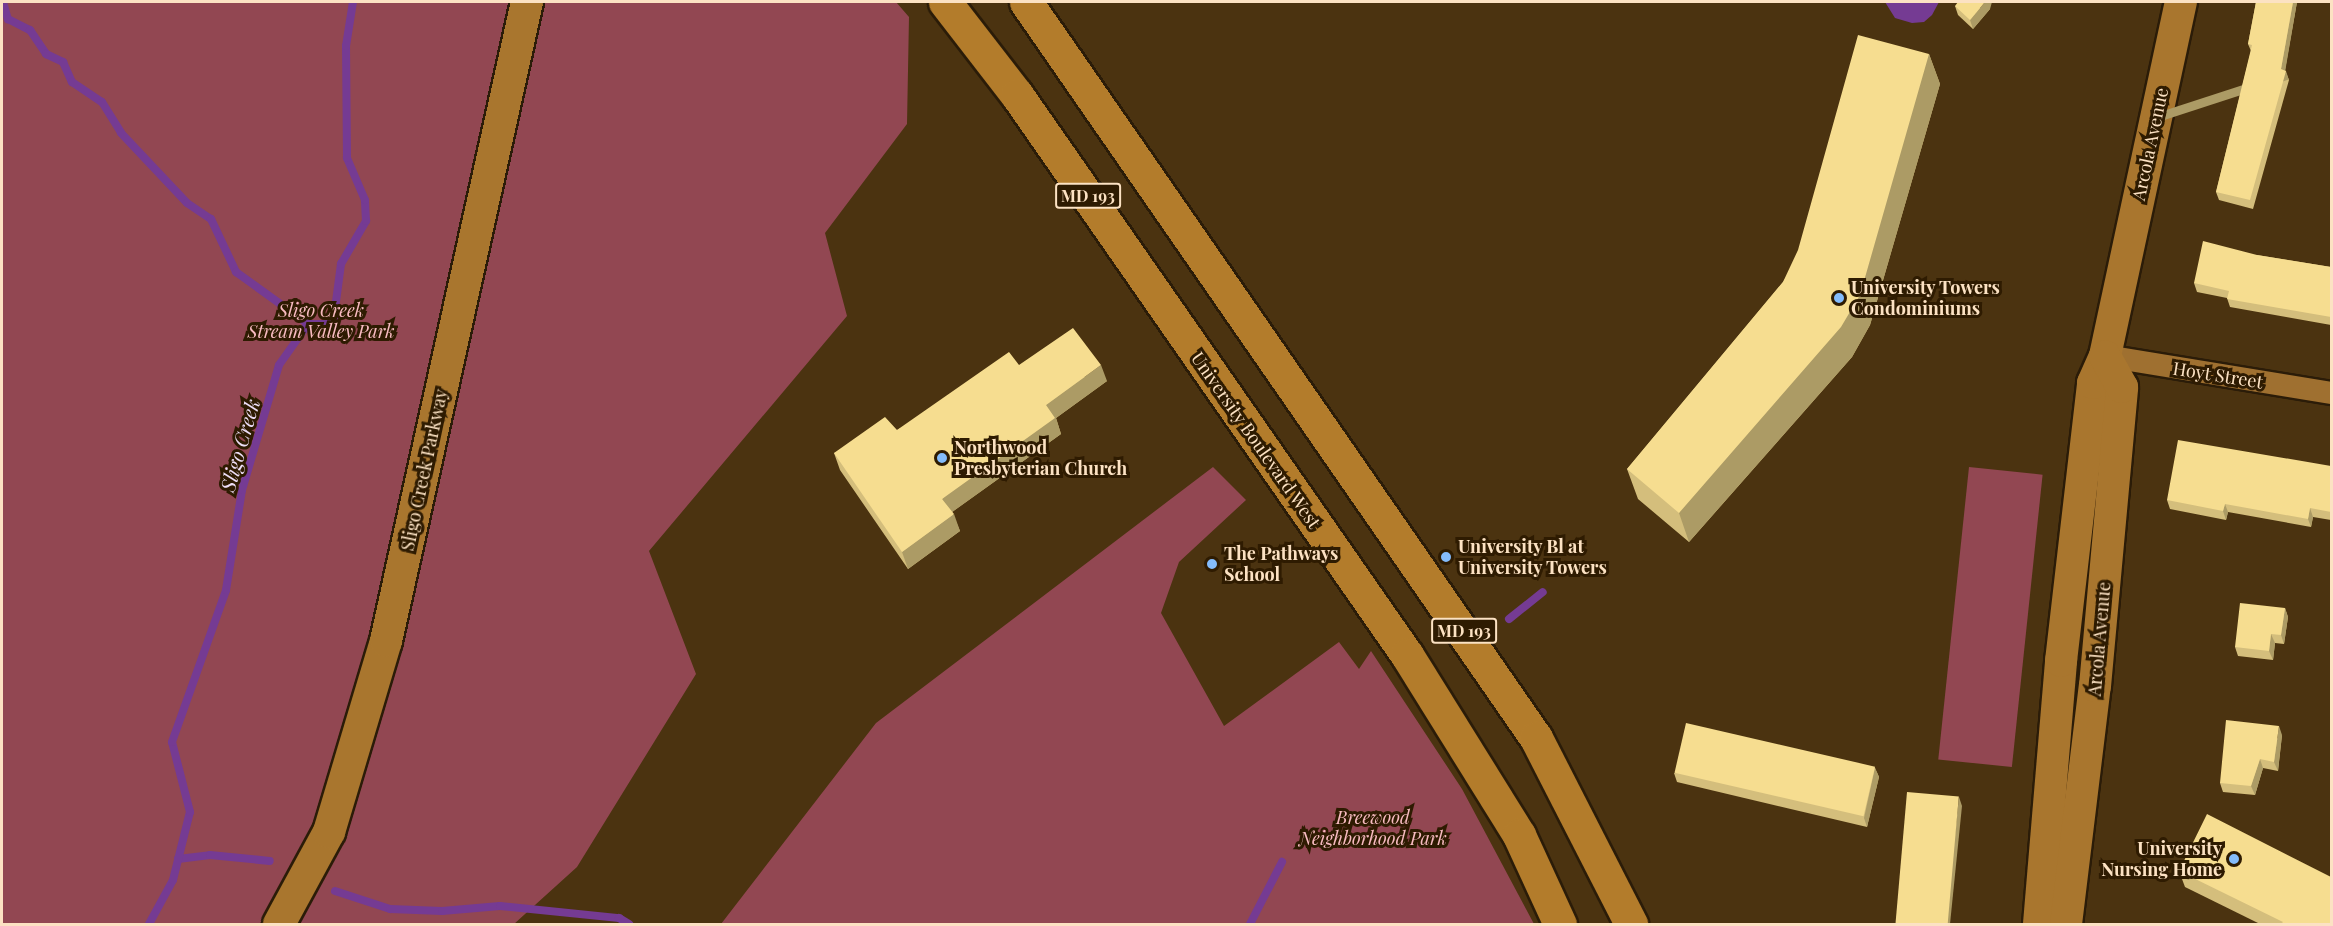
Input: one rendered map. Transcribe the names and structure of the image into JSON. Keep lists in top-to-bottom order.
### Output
{
  "streets": {
    "main road": ["MD 193", "University Boulevard West"],
    "street": ["Arcola Avenue", "Hoyt Street", "Sligo Creek Parkway"]
  },
  "crossings": [
    ["Arcola Avenue", "Hoyt Street"]
  ],
  "water": ["Sligo Creek"],
  "parks": ["Sligo Creek Stream Valley Park", "Breewood Neighborhood Park"],
  "places": [
    "University Towers Condominiums",
    "Northwood Presbyterian Church",
    "University Bl at University Towers",
    "The Pathways School",
    "University Nursing Home"
  ]
}
